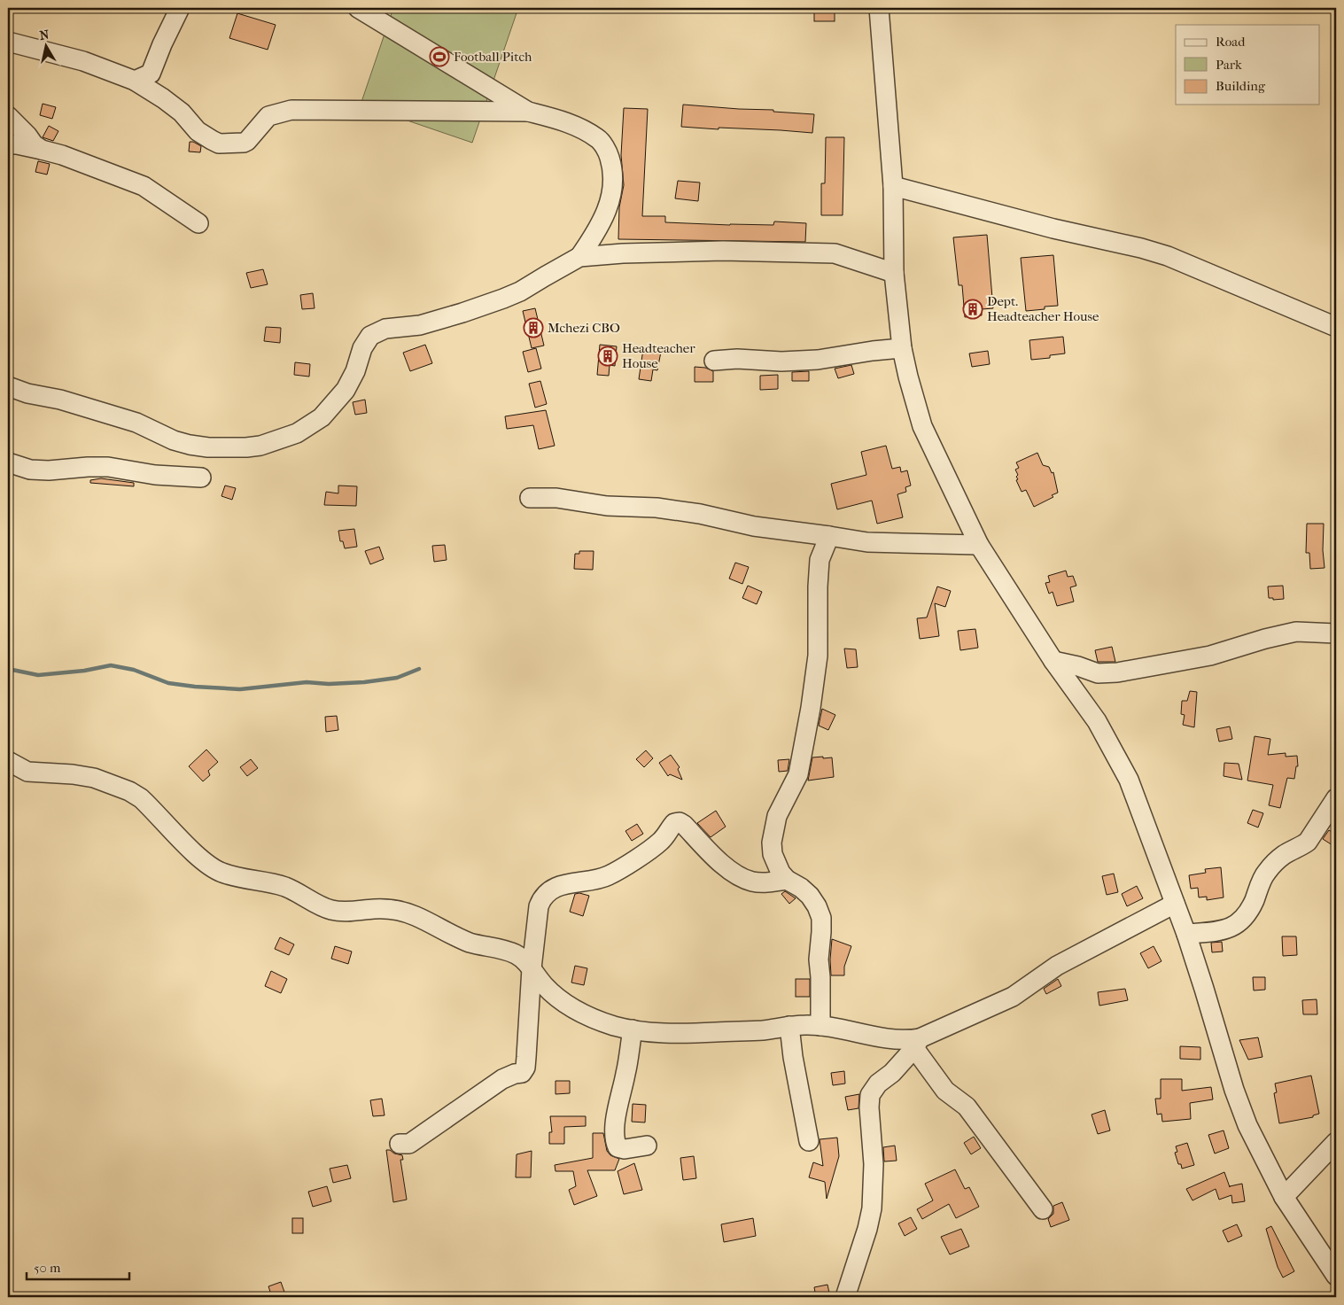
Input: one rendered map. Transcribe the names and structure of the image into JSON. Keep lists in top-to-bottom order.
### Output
{
  "places": {
    "sports": ["Football Pitch"],
    "building": ["Dept. Headteacher House", "Mchezi CBO", "Headteacher House"]
  },
  "legend": ["Road", "Park", "Building"],
  "scale_bar": "50 m",
  "north": "top"
}
